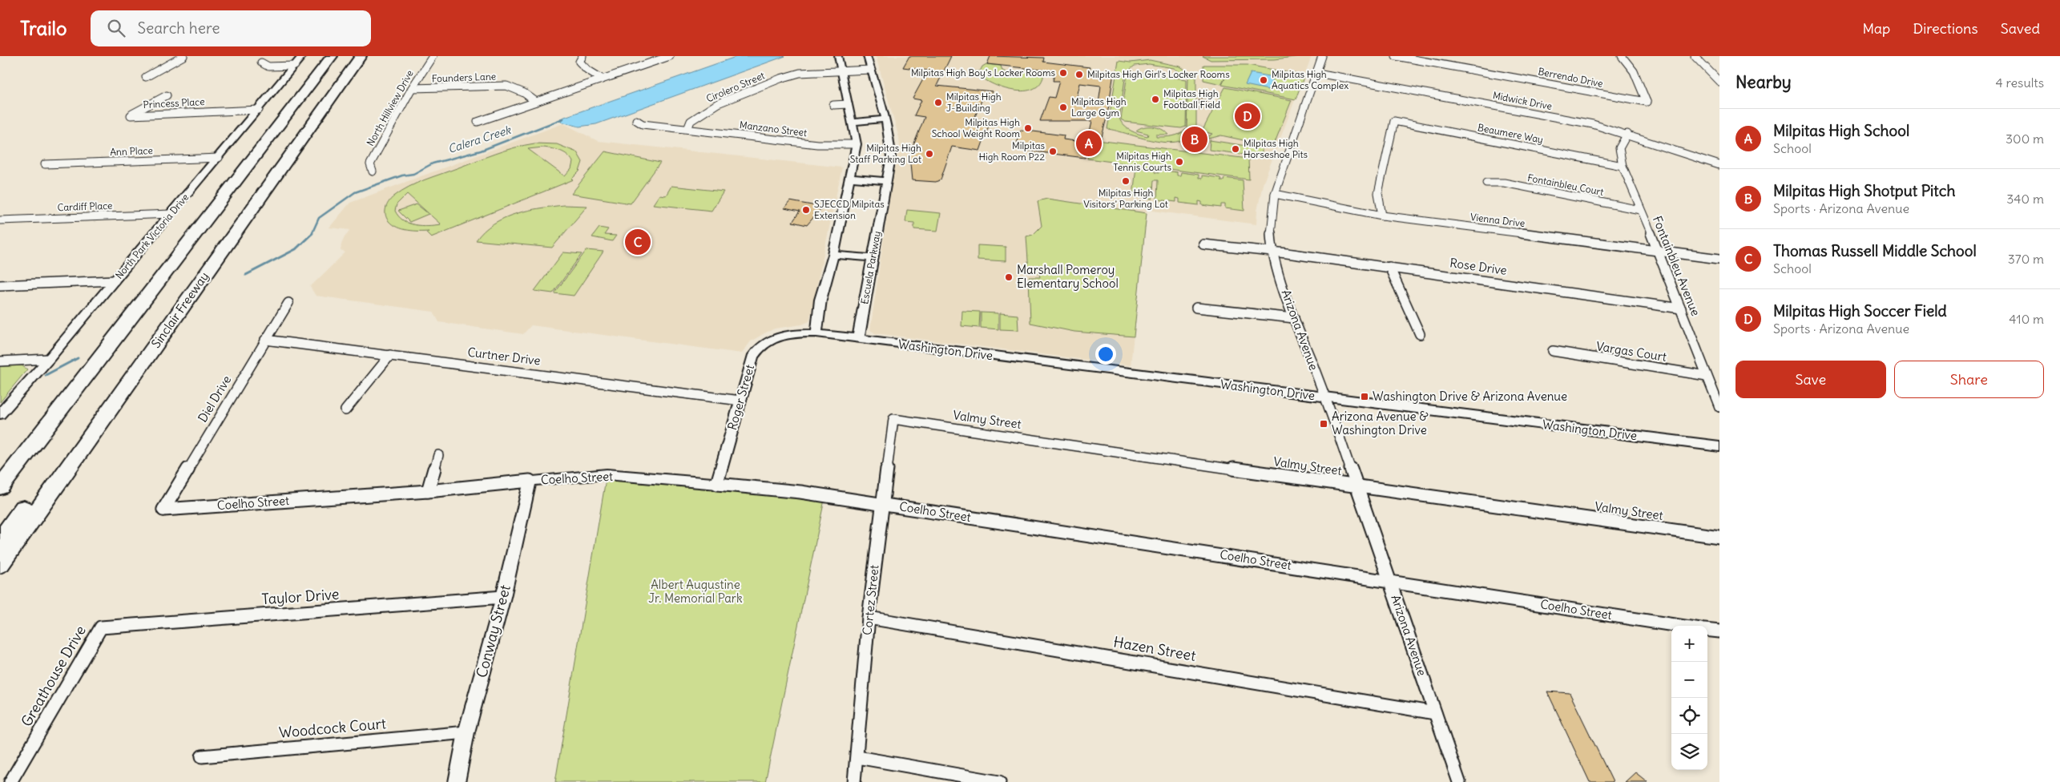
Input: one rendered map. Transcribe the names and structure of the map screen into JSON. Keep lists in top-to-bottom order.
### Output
{
  "streets": {
    "highway": ["Sinclair Freeway"],
    "street": [
      "Founders Lane",
      "Berrendo Drive",
      "Cirolero Street",
      "Midwick Drive",
      "Princess Place",
      "North Hillview Drive",
      "Manzano Street",
      "Beaumere Way",
      "Ann Place",
      "Fontainbleu Court",
      "Cardiff Place",
      "Vienna Drive",
      "North Park Victoria Drive",
      "Fontainbleu Avenue",
      "Rose Drive",
      "Escuela Parkway",
      "Arizona Avenue",
      "Washington Drive",
      "Vargas Court",
      "Curtner Drive",
      "Roger Street",
      "Diel Drive",
      "Valmy Street",
      "Coelho Street",
      "Taylor Drive",
      "Cortez Street",
      "Conway Street",
      "Hazen Street",
      "Greathouse Drive",
      "Woodcock Court"
    ]
  },
  "crossings": [
    ["Founders Lane", "North Hillview Drive"],
    ["Cirolero Street", "Manzano Street"],
    ["Cirolero Street", "Escuela Parkway"],
    ["Midwick Drive", "Fontainbleu Avenue"],
    ["Midwick Drive", "Arizona Avenue"],
    ["Princess Place", "North Park Victoria Drive"],
    ["Beaumere Way", "Vienna Drive"],
    ["Beaumere Way", "Fontainbleu Avenue"],
    ["Ann Place", "North Park Victoria Drive"],
    ["Fontainbleu Court", "Fontainbleu Avenue"],
    ["Cardiff Place", "North Park Victoria Drive"],
    ["Vienna Drive", "Fontainbleu Avenue"],
    ["Vienna Drive", "Arizona Avenue"],
    ["Fontainbleu Avenue", "Rose Drive"],
    ["Fontainbleu Avenue", "Vargas Court"],
    ["Rose Drive", "Arizona Avenue"],
    ["Escuela Parkway", "Washington Drive"],
    ["Arizona Avenue", "Washington Drive"],
    ["Arizona Avenue", "Valmy Street"],
    ["Arizona Avenue", "Coelho Street"],
    ["Arizona Avenue", "Hazen Street"],
    ["Washington Drive", "Roger Street"],
    ["Curtner Drive", "Roger Street"],
    ["Curtner Drive", "Diel Drive"],
    ["Roger Street", "Coelho Street"],
    ["Diel Drive", "Coelho Street"],
    ["Valmy Street", "Cortez Street"],
    ["Coelho Street", "Cortez Street"],
    ["Coelho Street", "Conway Street"],
    ["Taylor Drive", "Conway Street"],
    ["Taylor Drive", "Greathouse Drive"],
    ["Cortez Street", "Hazen Street"],
    ["Conway Street", "Woodcock Court"]
  ],
  "water": ["Calera Creek"],
  "parks": ["Albert Augustine Jr. Memorial Park"],
  "places": {
    "other": [
      "Milpitas High Boy's Locker Rooms",
      "Milpitas High Girl's Locker Rooms",
      "Milpitas High Aquatics Complex",
      "Milpitas High Football Field",
      "Milpitas High J-Building",
      "Milpitas High Large Gym",
      "Milpitas High School Weight Room",
      "Milpitas High Horseshoe Pits",
      "Milpitas High Room P22",
      "Milpitas High Staff Parking Lot",
      "Milpitas High Tennis Courts",
      "Milpitas High Visitors' Parking Lot",
      "SJECCD Milpitas Extension",
      "Marshall Pomeroy Elementary School"
    ],
    "transit": ["Washington Drive & Arizona Avenue", "Arizona Avenue & Washington Drive"]
  },
  "page": {
    "header": "Trailo",
    "search": "Search here",
    "nav": ["Map", "Directions", "Saved"],
    "heading": ["Nearby", "4 results"],
    "pins": [
      "D",
      "B",
      "A",
      "C"
    ],
    "list": [
      {
        "mark": "A",
        "name": "Milpitas High School",
        "note": "School",
        "value": "300 m"
      },
      {
        "mark": "B",
        "name": "Milpitas High Shotput Pitch",
        "note": "Sports · Arizona Avenue",
        "value": "340 m"
      },
      {
        "mark": "C",
        "name": "Thomas Russell Middle School",
        "note": "School",
        "value": "370 m"
      },
      {
        "mark": "D",
        "name": "Milpitas High Soccer Field",
        "note": "Sports · Arizona Avenue",
        "value": "410 m"
      }
    ],
    "buttons": ["Save", "Share"],
    "map_buttons": ["+", "−"]
  }
}
